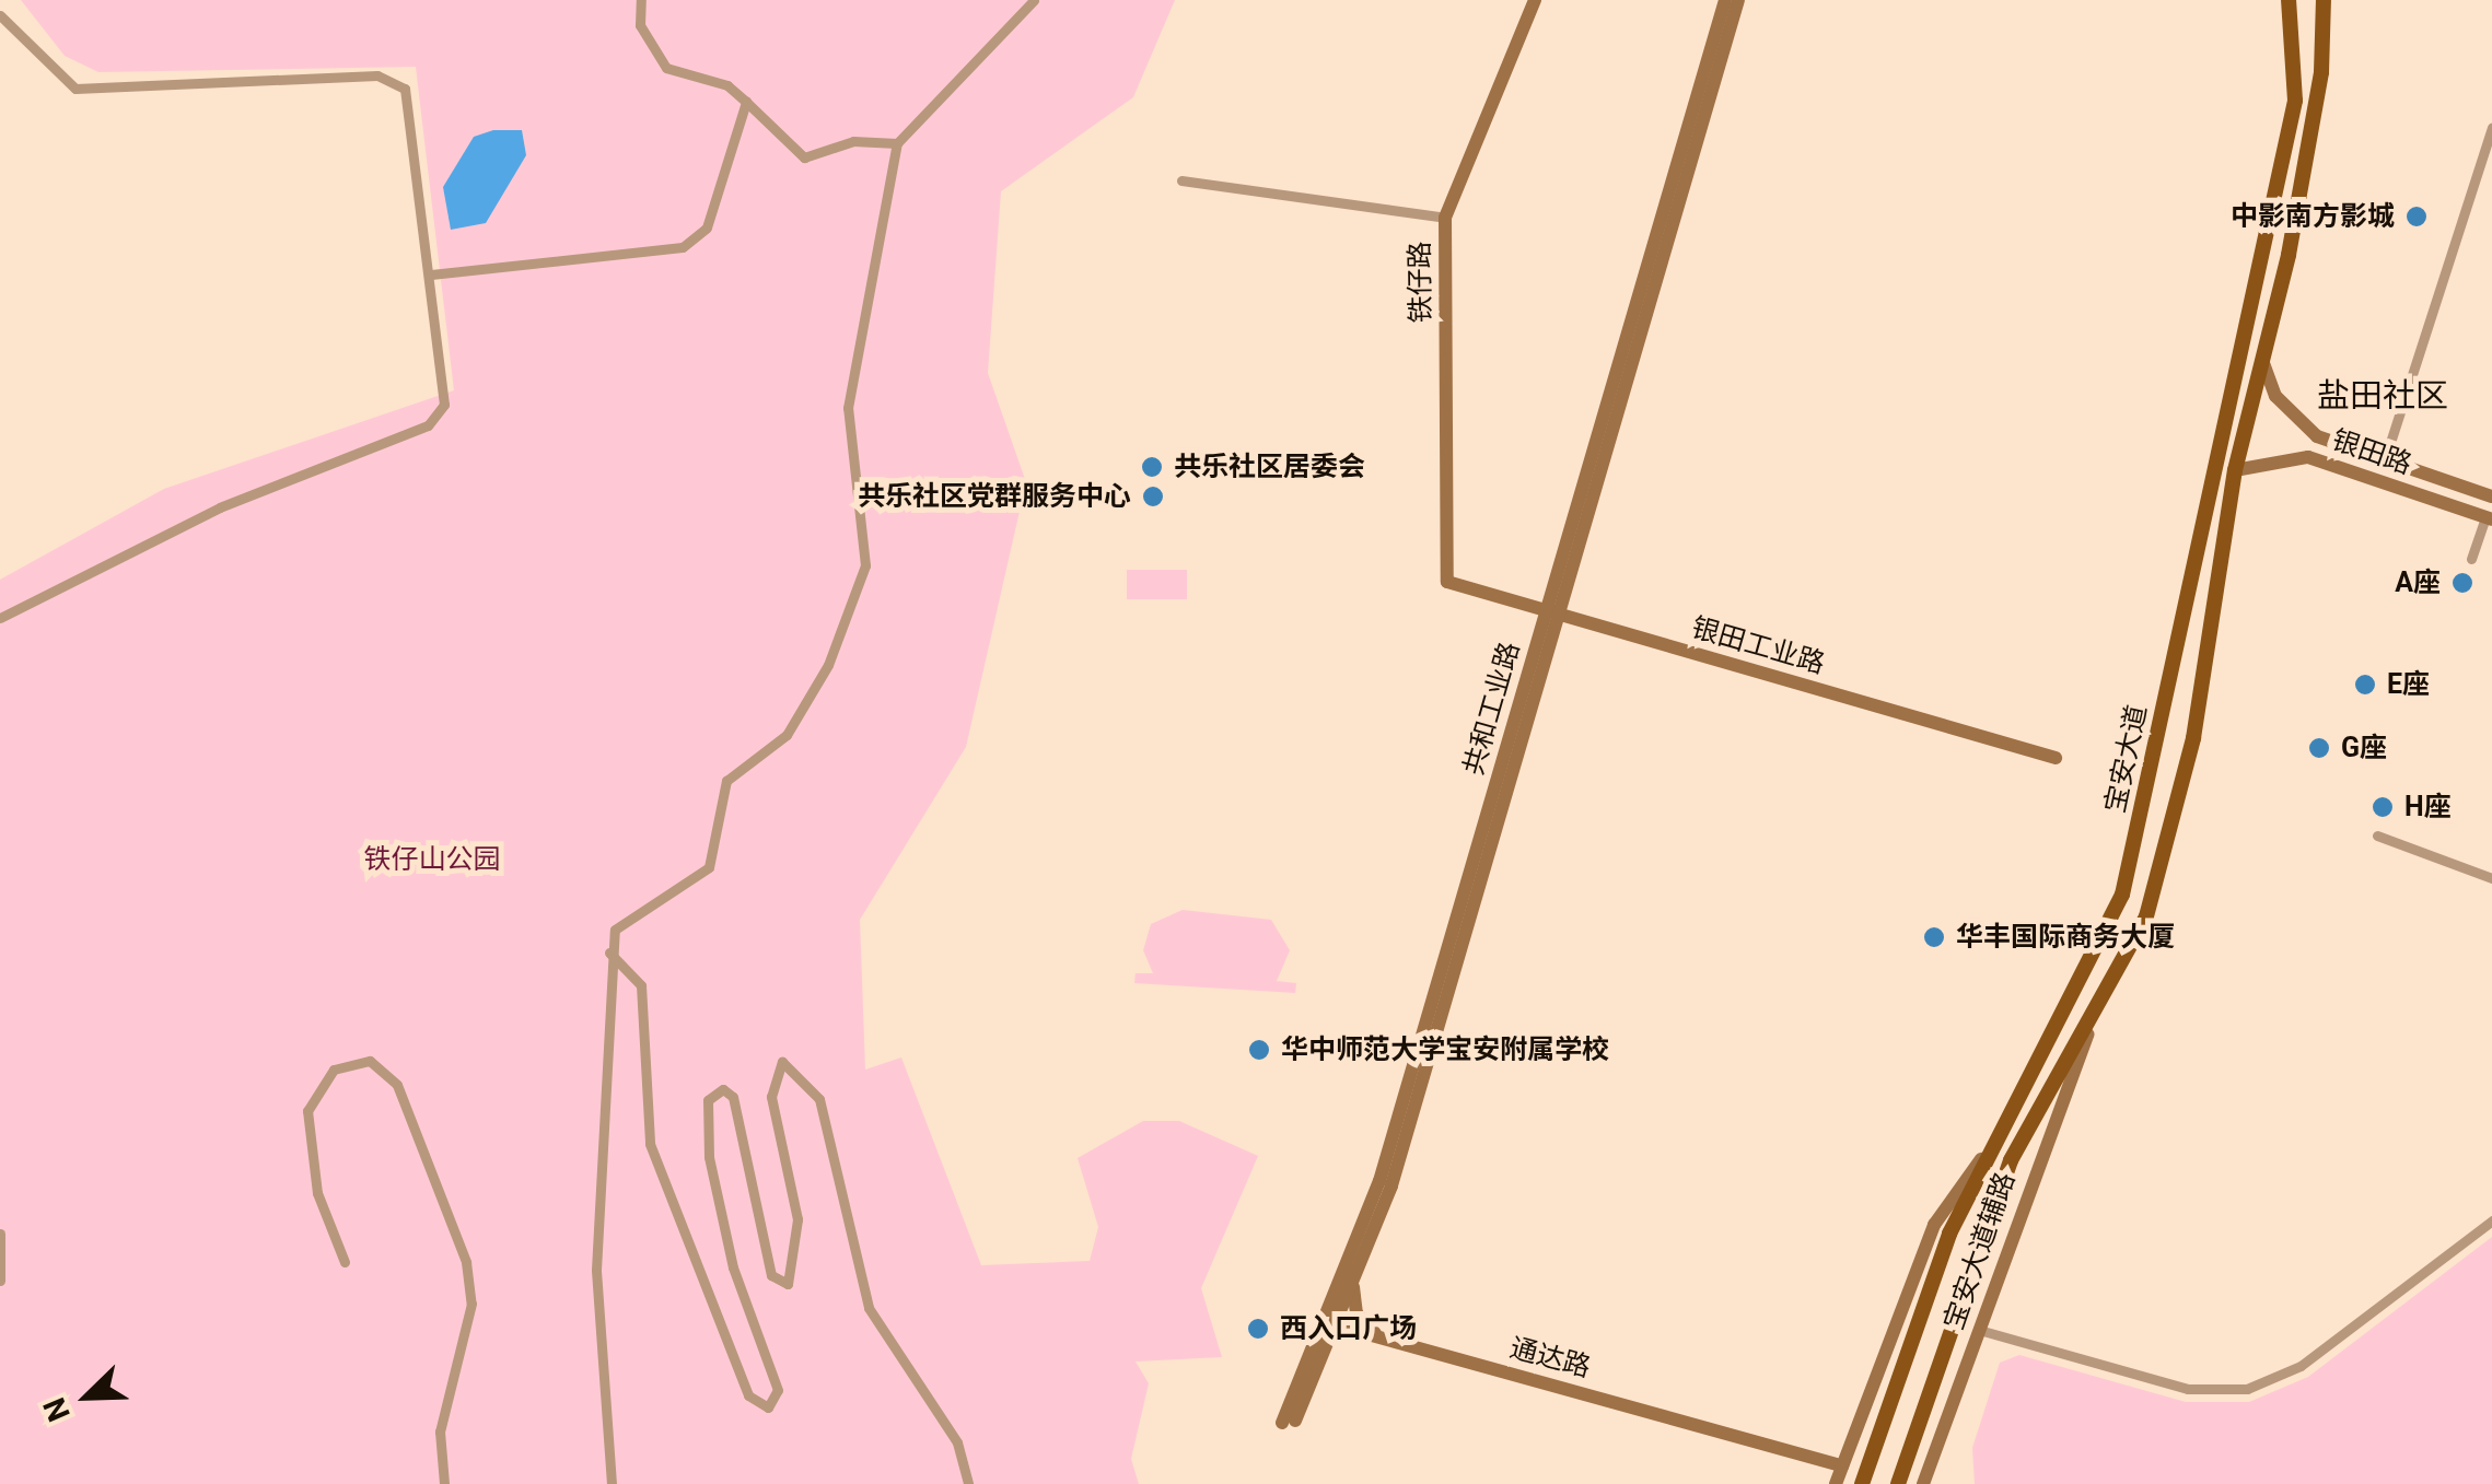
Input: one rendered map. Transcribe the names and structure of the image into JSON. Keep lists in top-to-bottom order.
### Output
{
  "streets": {
    "main road": ["宝安大道"],
    "street": [
      "铁仔路",
      "银田路",
      "银田工业路",
      "共和工业路",
      "宝安大道辅路",
      "通达路"
    ]
  },
  "crossings": [
    ["铁仔路", "银田工业路"],
    ["银田路", "宝安大道"],
    ["银田工业路", "共和工业路"],
    ["共和工业路", "通达路"],
    ["宝安大道", "宝安大道辅路"],
    ["宝安大道辅路", "通达路"]
  ],
  "districts": ["盐田社区"],
  "parks": ["铁仔山公园"],
  "places": [
    "中影南方影城",
    "共乐社区居委会",
    "共乐社区党群服务中心",
    "A座",
    "E座",
    "G座",
    "H座",
    "华丰国际商务大厦",
    "华中师范大学宝安附属学校",
    "西入口广场"
  ],
  "north": "bottom left"
}
